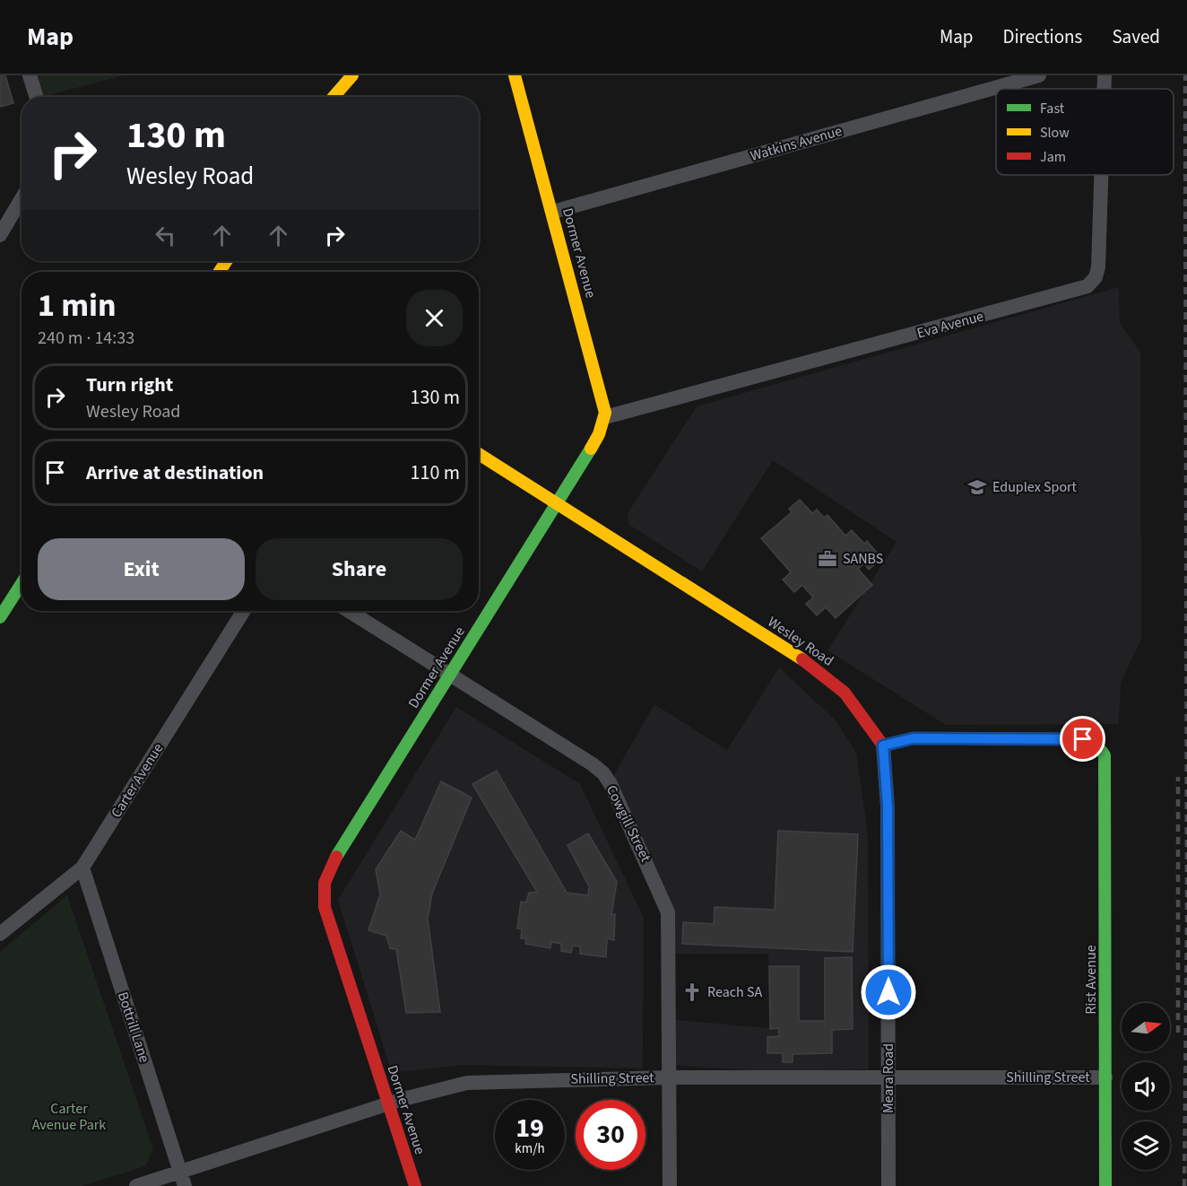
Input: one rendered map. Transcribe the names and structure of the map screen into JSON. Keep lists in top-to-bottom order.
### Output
{
  "streets": {
    "street": [
      "Watkins Avenue",
      "Dormer Avenue",
      "Eva Avenue",
      "Wesley Road",
      "Carter Avenue",
      "Cowgill Street",
      "Rist Avenue",
      "Bottrill Lane",
      "Shilling Street",
      "Meara Road"
    ]
  },
  "crossings": [
    ["Watkins Avenue", "Dormer Avenue"],
    ["Dormer Avenue", "Eva Avenue"],
    ["Dormer Avenue", "Wesley Road"],
    ["Dormer Avenue", "Cowgill Street"],
    ["Dormer Avenue", "Shilling Street"],
    ["Wesley Road", "Rist Avenue"],
    ["Wesley Road", "Meara Road"],
    ["Carter Avenue", "Bottrill Lane"],
    ["Cowgill Street", "Shilling Street"],
    ["Rist Avenue", "Shilling Street"],
    ["Rist Avenue", "Meara Road"],
    ["Bottrill Lane", "Shilling Street"],
    ["Shilling Street", "Meara Road"]
  ],
  "parks": ["Carter Avenue Park"],
  "places": {
    "school or university": ["Eduplex Sport"],
    "office": ["SANBS"],
    "church": ["Reach SA"]
  },
  "legend": ["Fast", "Slow", "Jam"],
  "north": "right",
  "page": {
    "header": "Map",
    "nav": ["Map", "Directions", "Saved"],
    "turn": ["130 m", "Wesley Road"],
    "heading": ["1 min", "240 m · 14:33"],
    "list": [
      {
        "name": "Turn right",
        "note": "Wesley Road",
        "value": "130 m"
      },
      {
        "name": "Arrive at destination",
        "value": "110 m"
      }
    ],
    "buttons": ["Exit", "Share"],
    "speed": "19 km/h",
    "limit": "30"
  }
}
